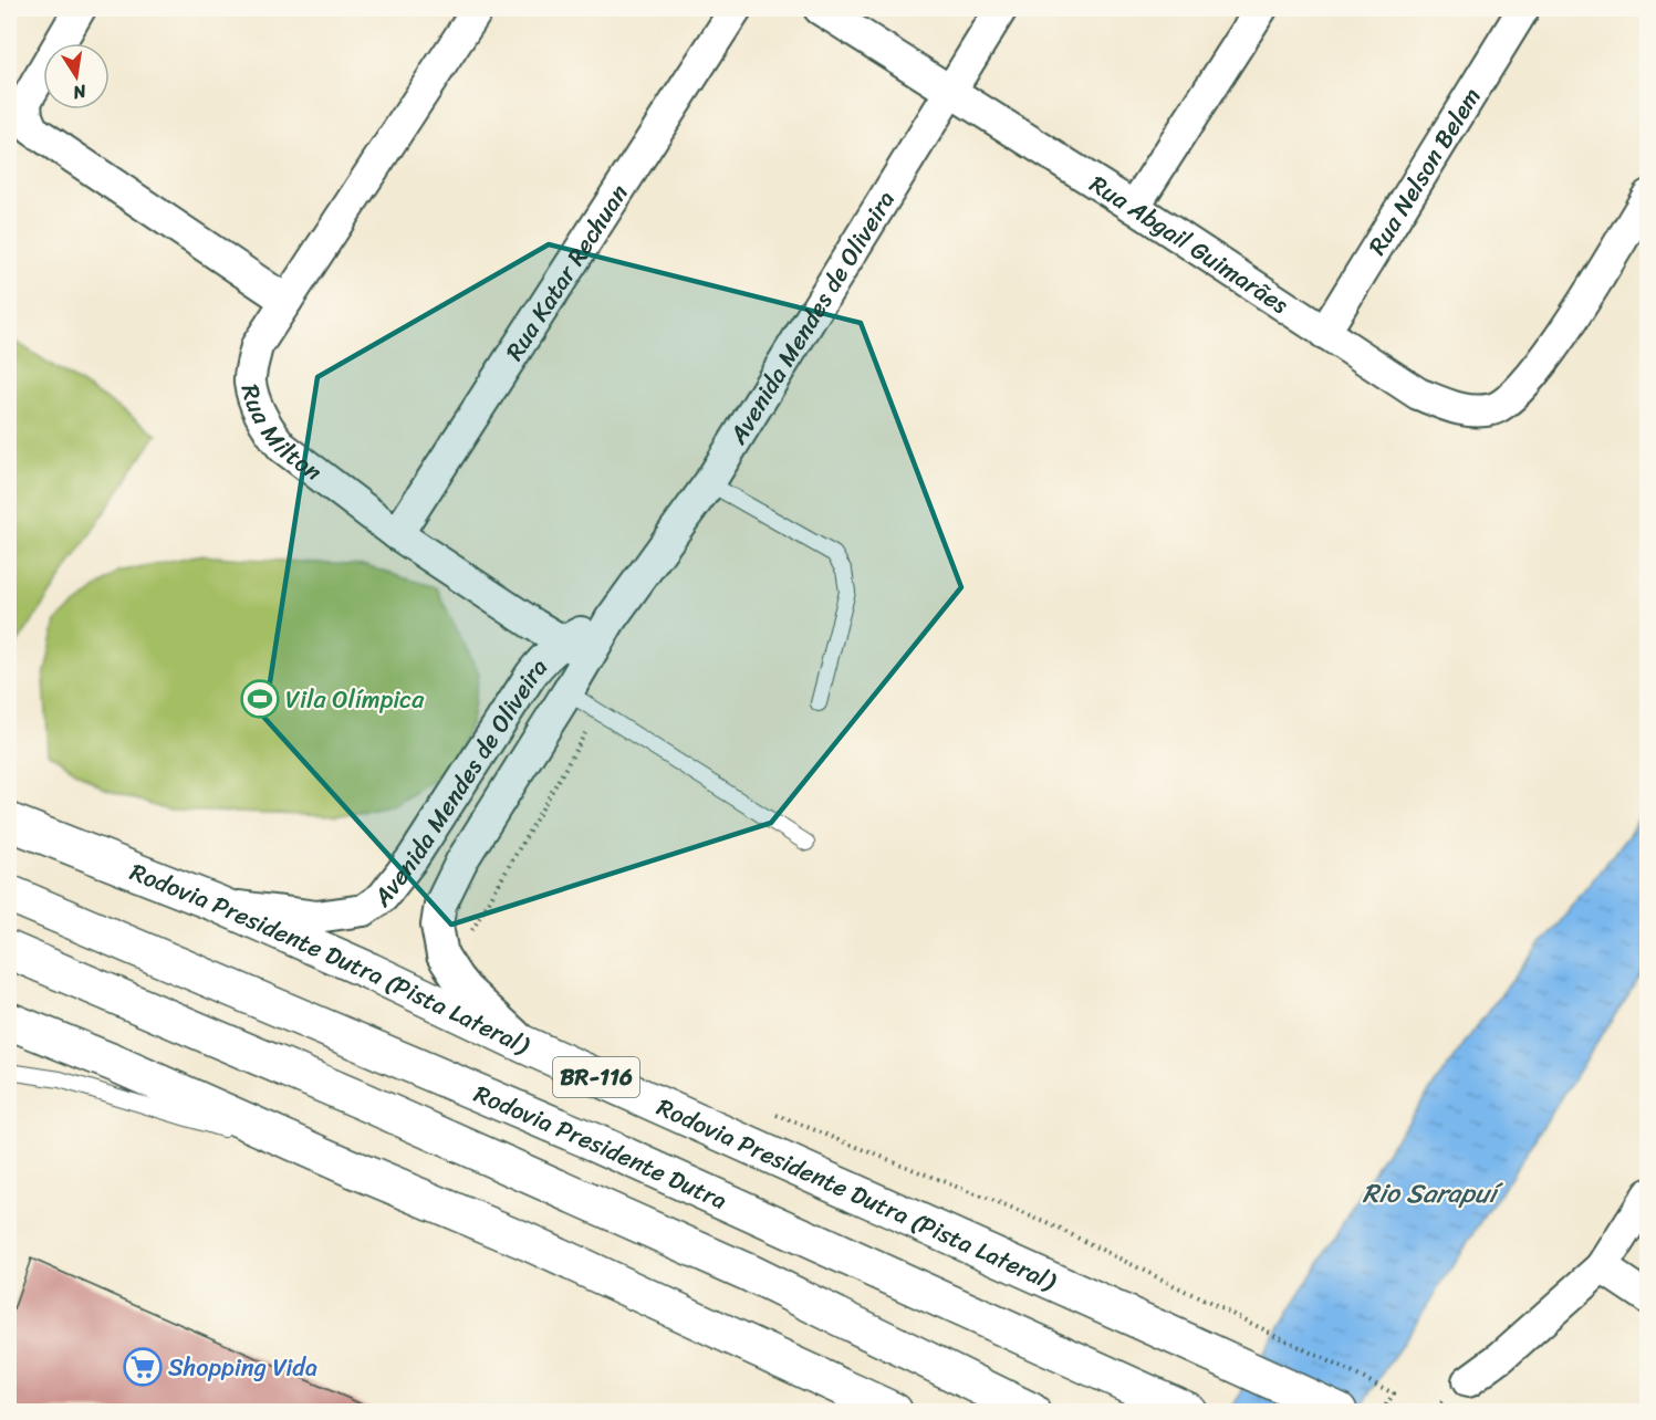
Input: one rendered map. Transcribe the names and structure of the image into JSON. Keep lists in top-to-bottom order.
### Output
{
  "streets": {
    "highway": ["Rodovia Presidente Dutra (Pista Lateral)", "BR-116", "Rodovia Presidente Dutra"],
    "street": [
      "Rua Nelson Belem",
      "Rua Abgail Guimarães",
      "Rua Katar Rechuan",
      "Avenida Mendes de Oliveira",
      "Rua Milton"
    ]
  },
  "crossings": [
    ["Rua Nelson Belem", "Rua Abgail Guimarães"],
    ["Rua Abgail Guimarães", "Avenida Mendes de Oliveira"],
    ["Rua Katar Rechuan", "Rua Milton"],
    ["Avenida Mendes de Oliveira", "Rua Milton"],
    ["Avenida Mendes de Oliveira", "Rodovia Presidente Dutra (Pista Lateral)"]
  ],
  "water": ["Rio Sarapuí"],
  "places": {
    "sports": ["Vila Olímpica"],
    "supermarket": ["Shopping Vida"]
  },
  "north": "bottom"
}
